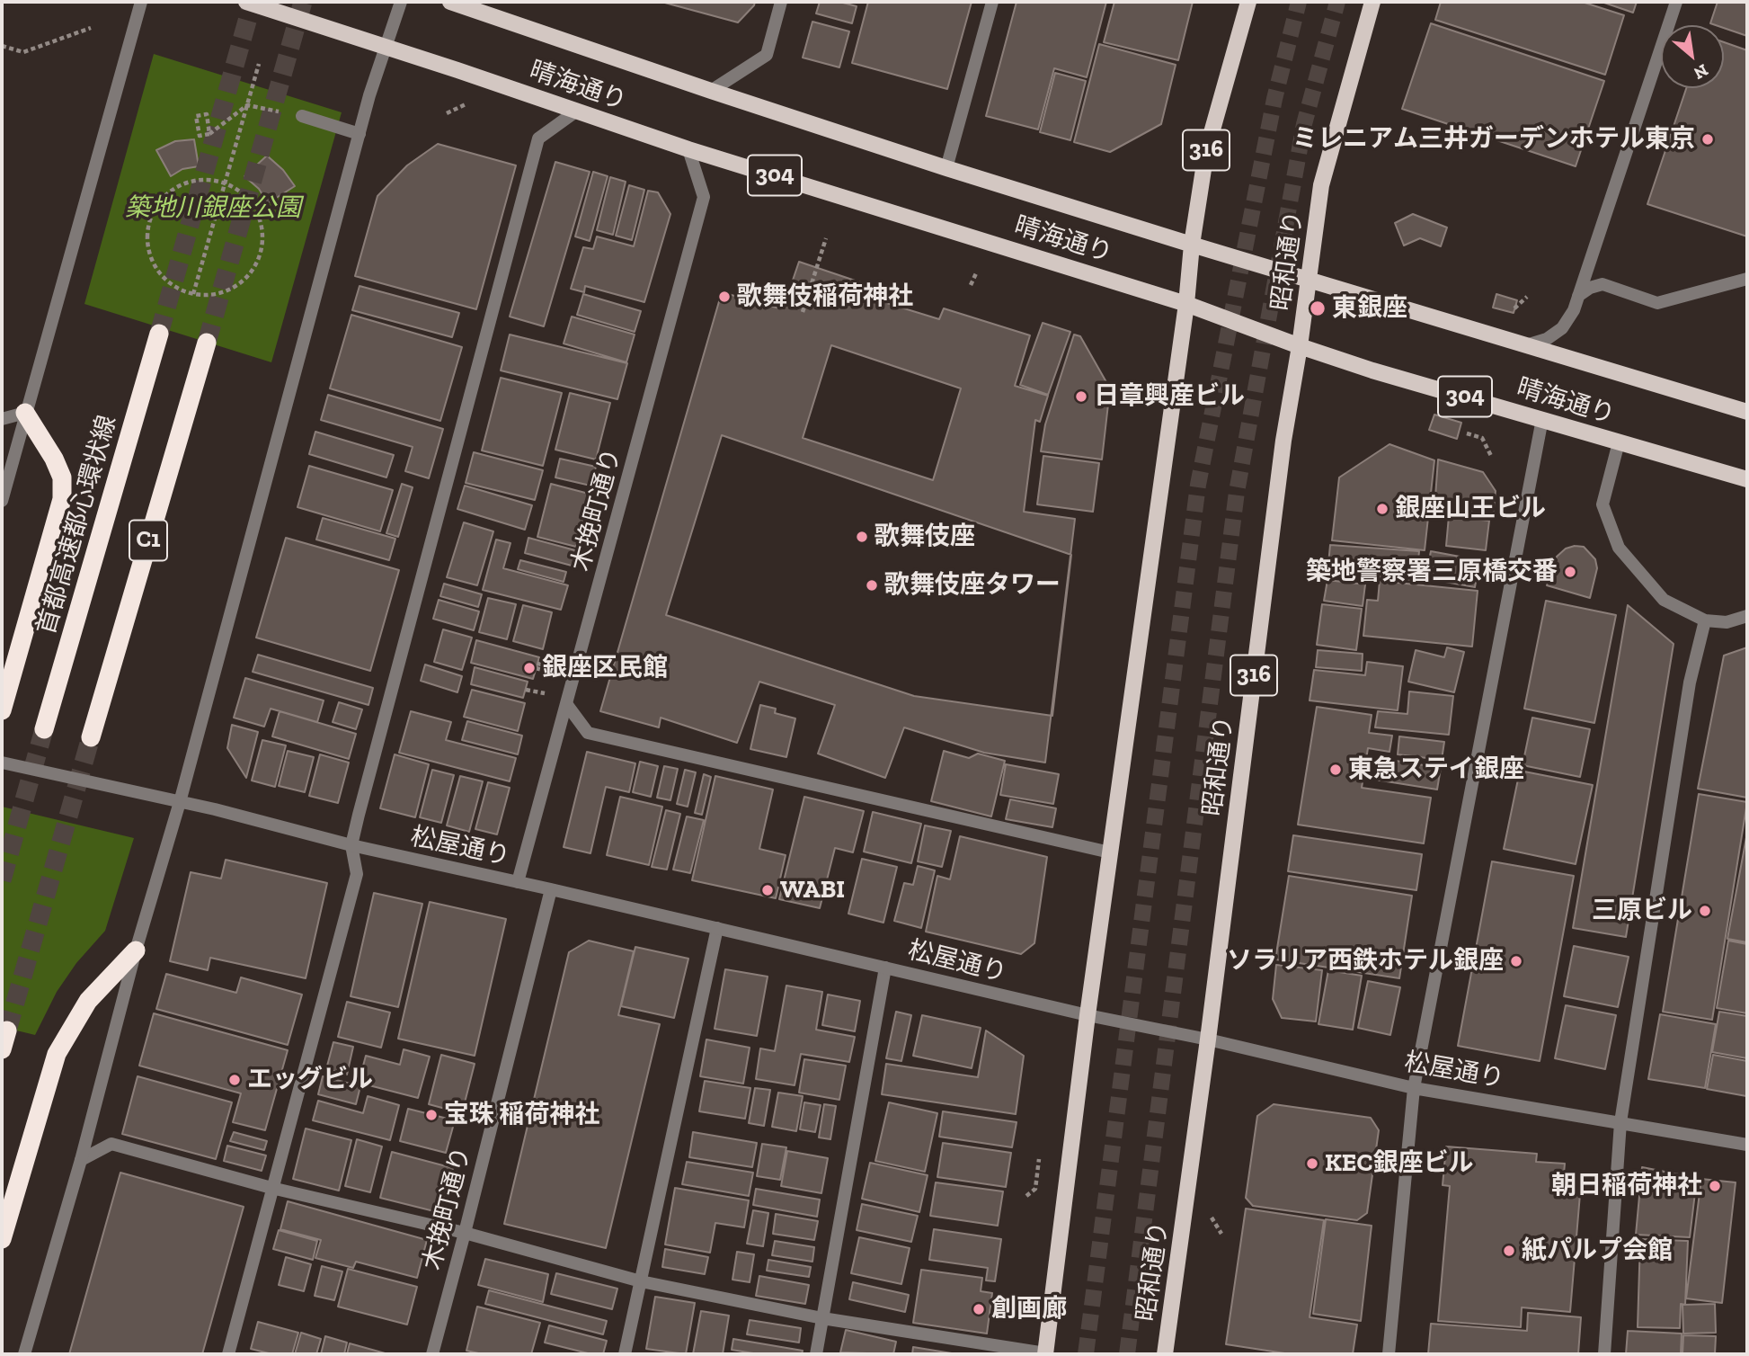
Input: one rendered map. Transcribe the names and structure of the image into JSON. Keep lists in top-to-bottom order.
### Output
{
  "streets": {
    "highway": ["首都高速都心環状線", "C1"],
    "main road": [
      "晴海通り",
      "316",
      "304",
      "昭和通り"
    ],
    "street": ["木挽町通り", "松屋通り"]
  },
  "crossings": [
    ["晴海通り", "316"],
    ["晴海通り", "304"],
    ["晴海通り", "昭和通り"],
    ["晴海通り", "木挽町通り"],
    ["316", "304"],
    ["316", "松屋通り"],
    ["昭和通り", "松屋通り"],
    ["木挽町通り", "松屋通り"]
  ],
  "parks": ["築地川銀座公園"],
  "places": [
    "ミレニアム三井ガーデンホテル東京",
    "歌舞伎稲荷神社",
    "東銀座",
    "日章興産ビル",
    "銀座山王ビル",
    "歌舞伎座",
    "築地警察署三原橋交番",
    "歌舞伎座タワー",
    "銀座区民館",
    "東急ステイ銀座",
    "WABI",
    "三原ビル",
    "ソラリア西鉄ホテル銀座",
    "エッグビル",
    "宝珠 稲荷神社",
    "KEC銀座ビル",
    "朝日稲荷神社",
    "紙パルプ会館",
    "創画廊"
  ],
  "north": "bottom right"
}
